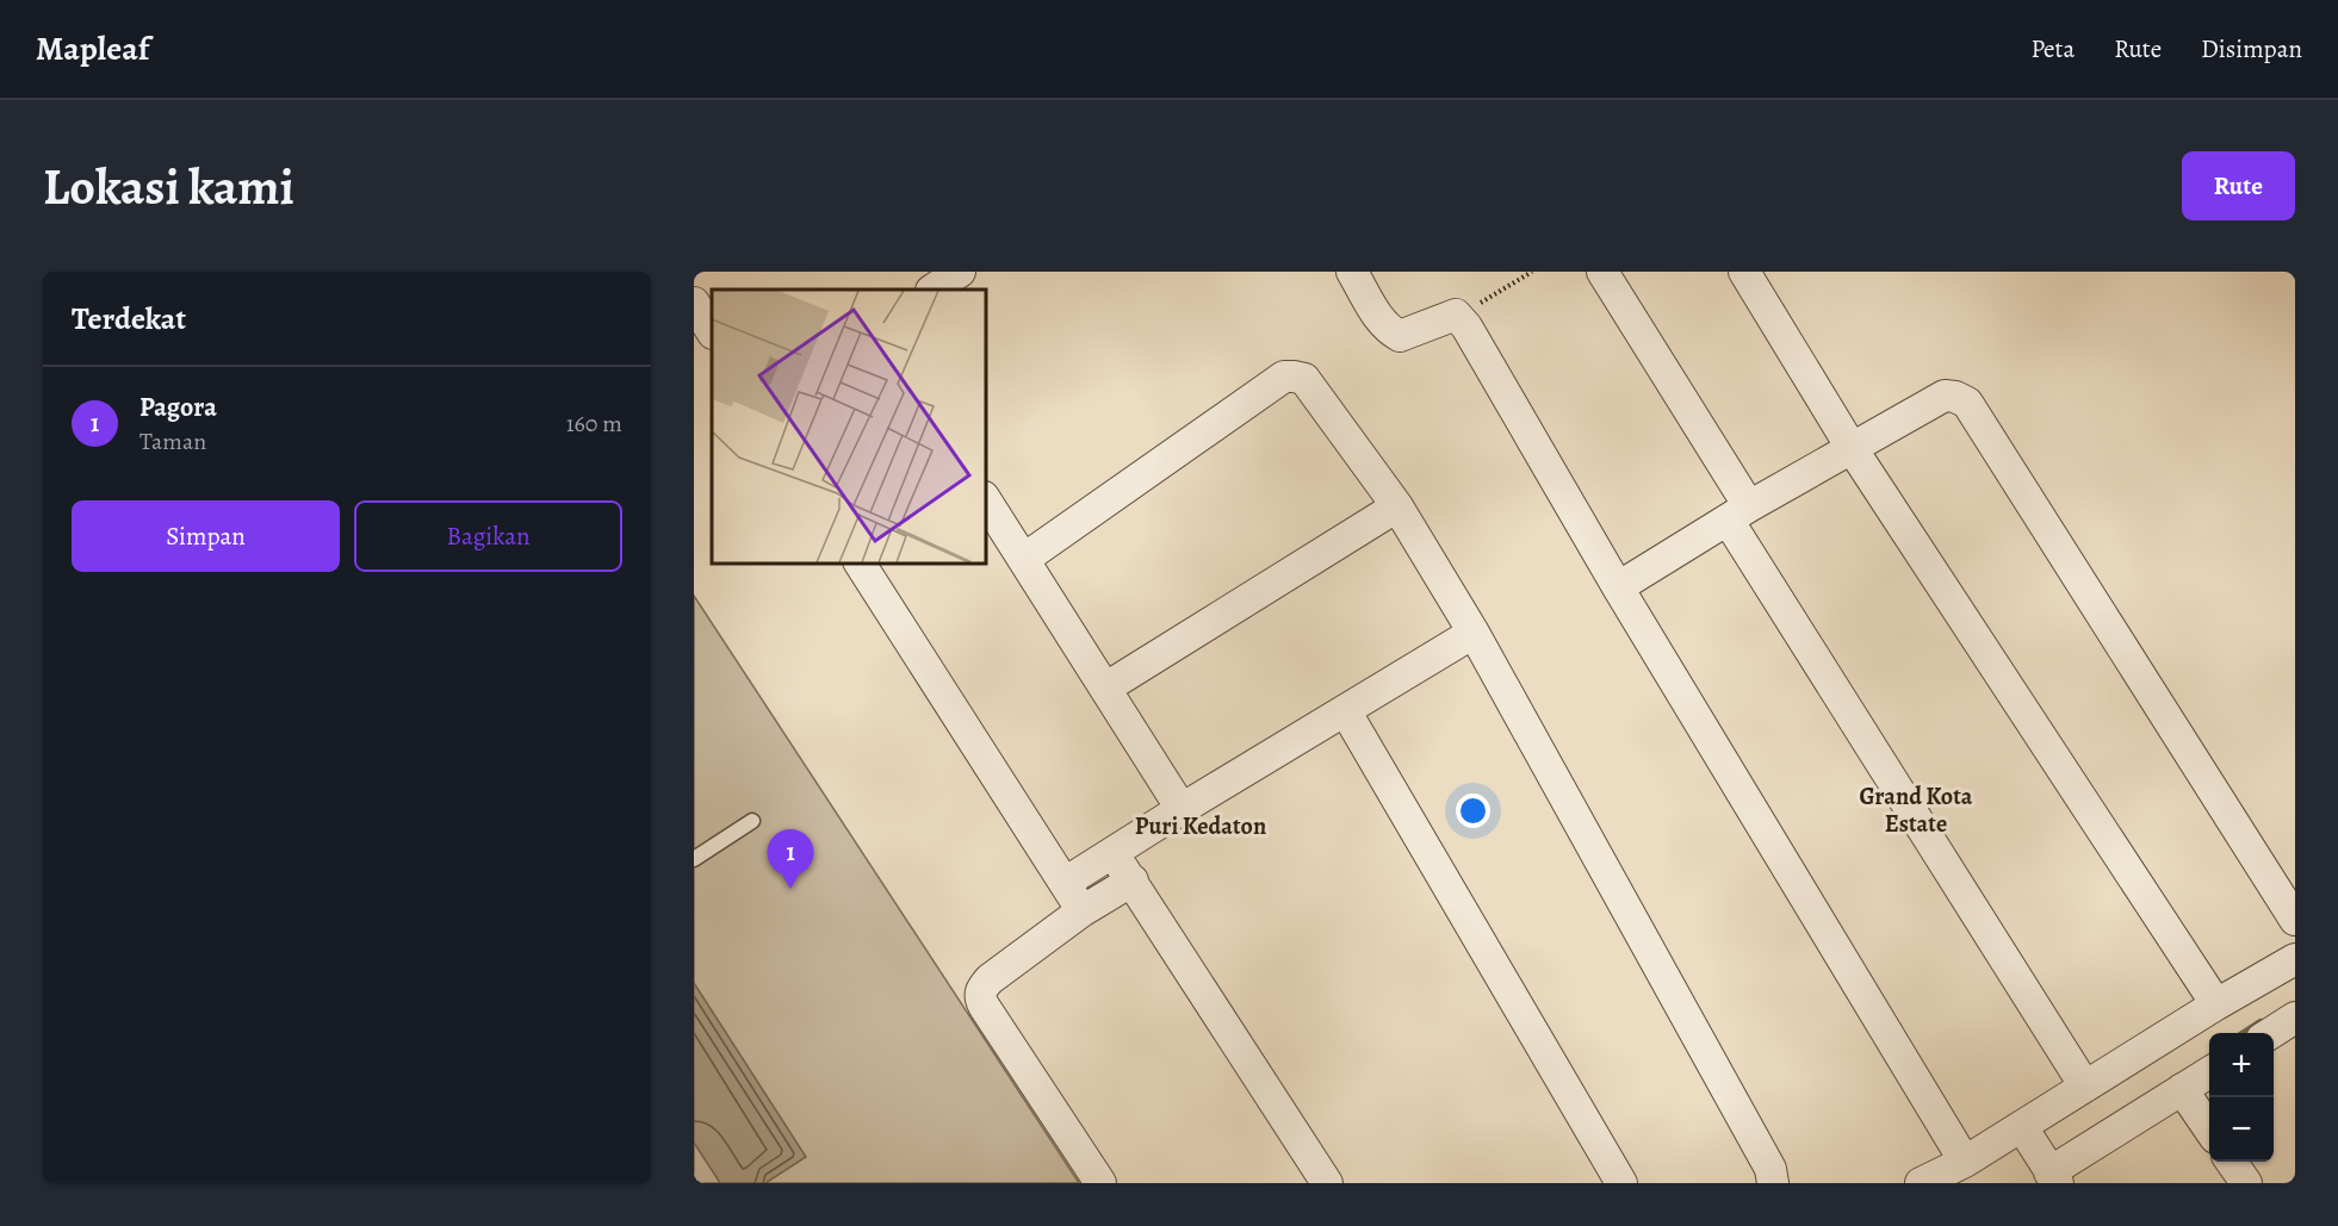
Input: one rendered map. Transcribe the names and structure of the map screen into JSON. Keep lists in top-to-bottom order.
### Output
{
  "districts": ["Grand Kota Estate", "Puri Kedaton"],
  "page": {
    "header": "Mapleaf",
    "nav": ["Peta", "Rute", "Disimpan"],
    "buttons": [
      "Rute",
      ["Simpan", "Bagikan"]
    ],
    "title": "Lokasi kami",
    "heading": "Terdekat",
    "list": [
      {
        "mark": "1",
        "name": "Pagora",
        "note": "Taman",
        "value": "160 m"
      }
    ],
    "pins": "1",
    "map_buttons": ["+", "−"]
  }
}
